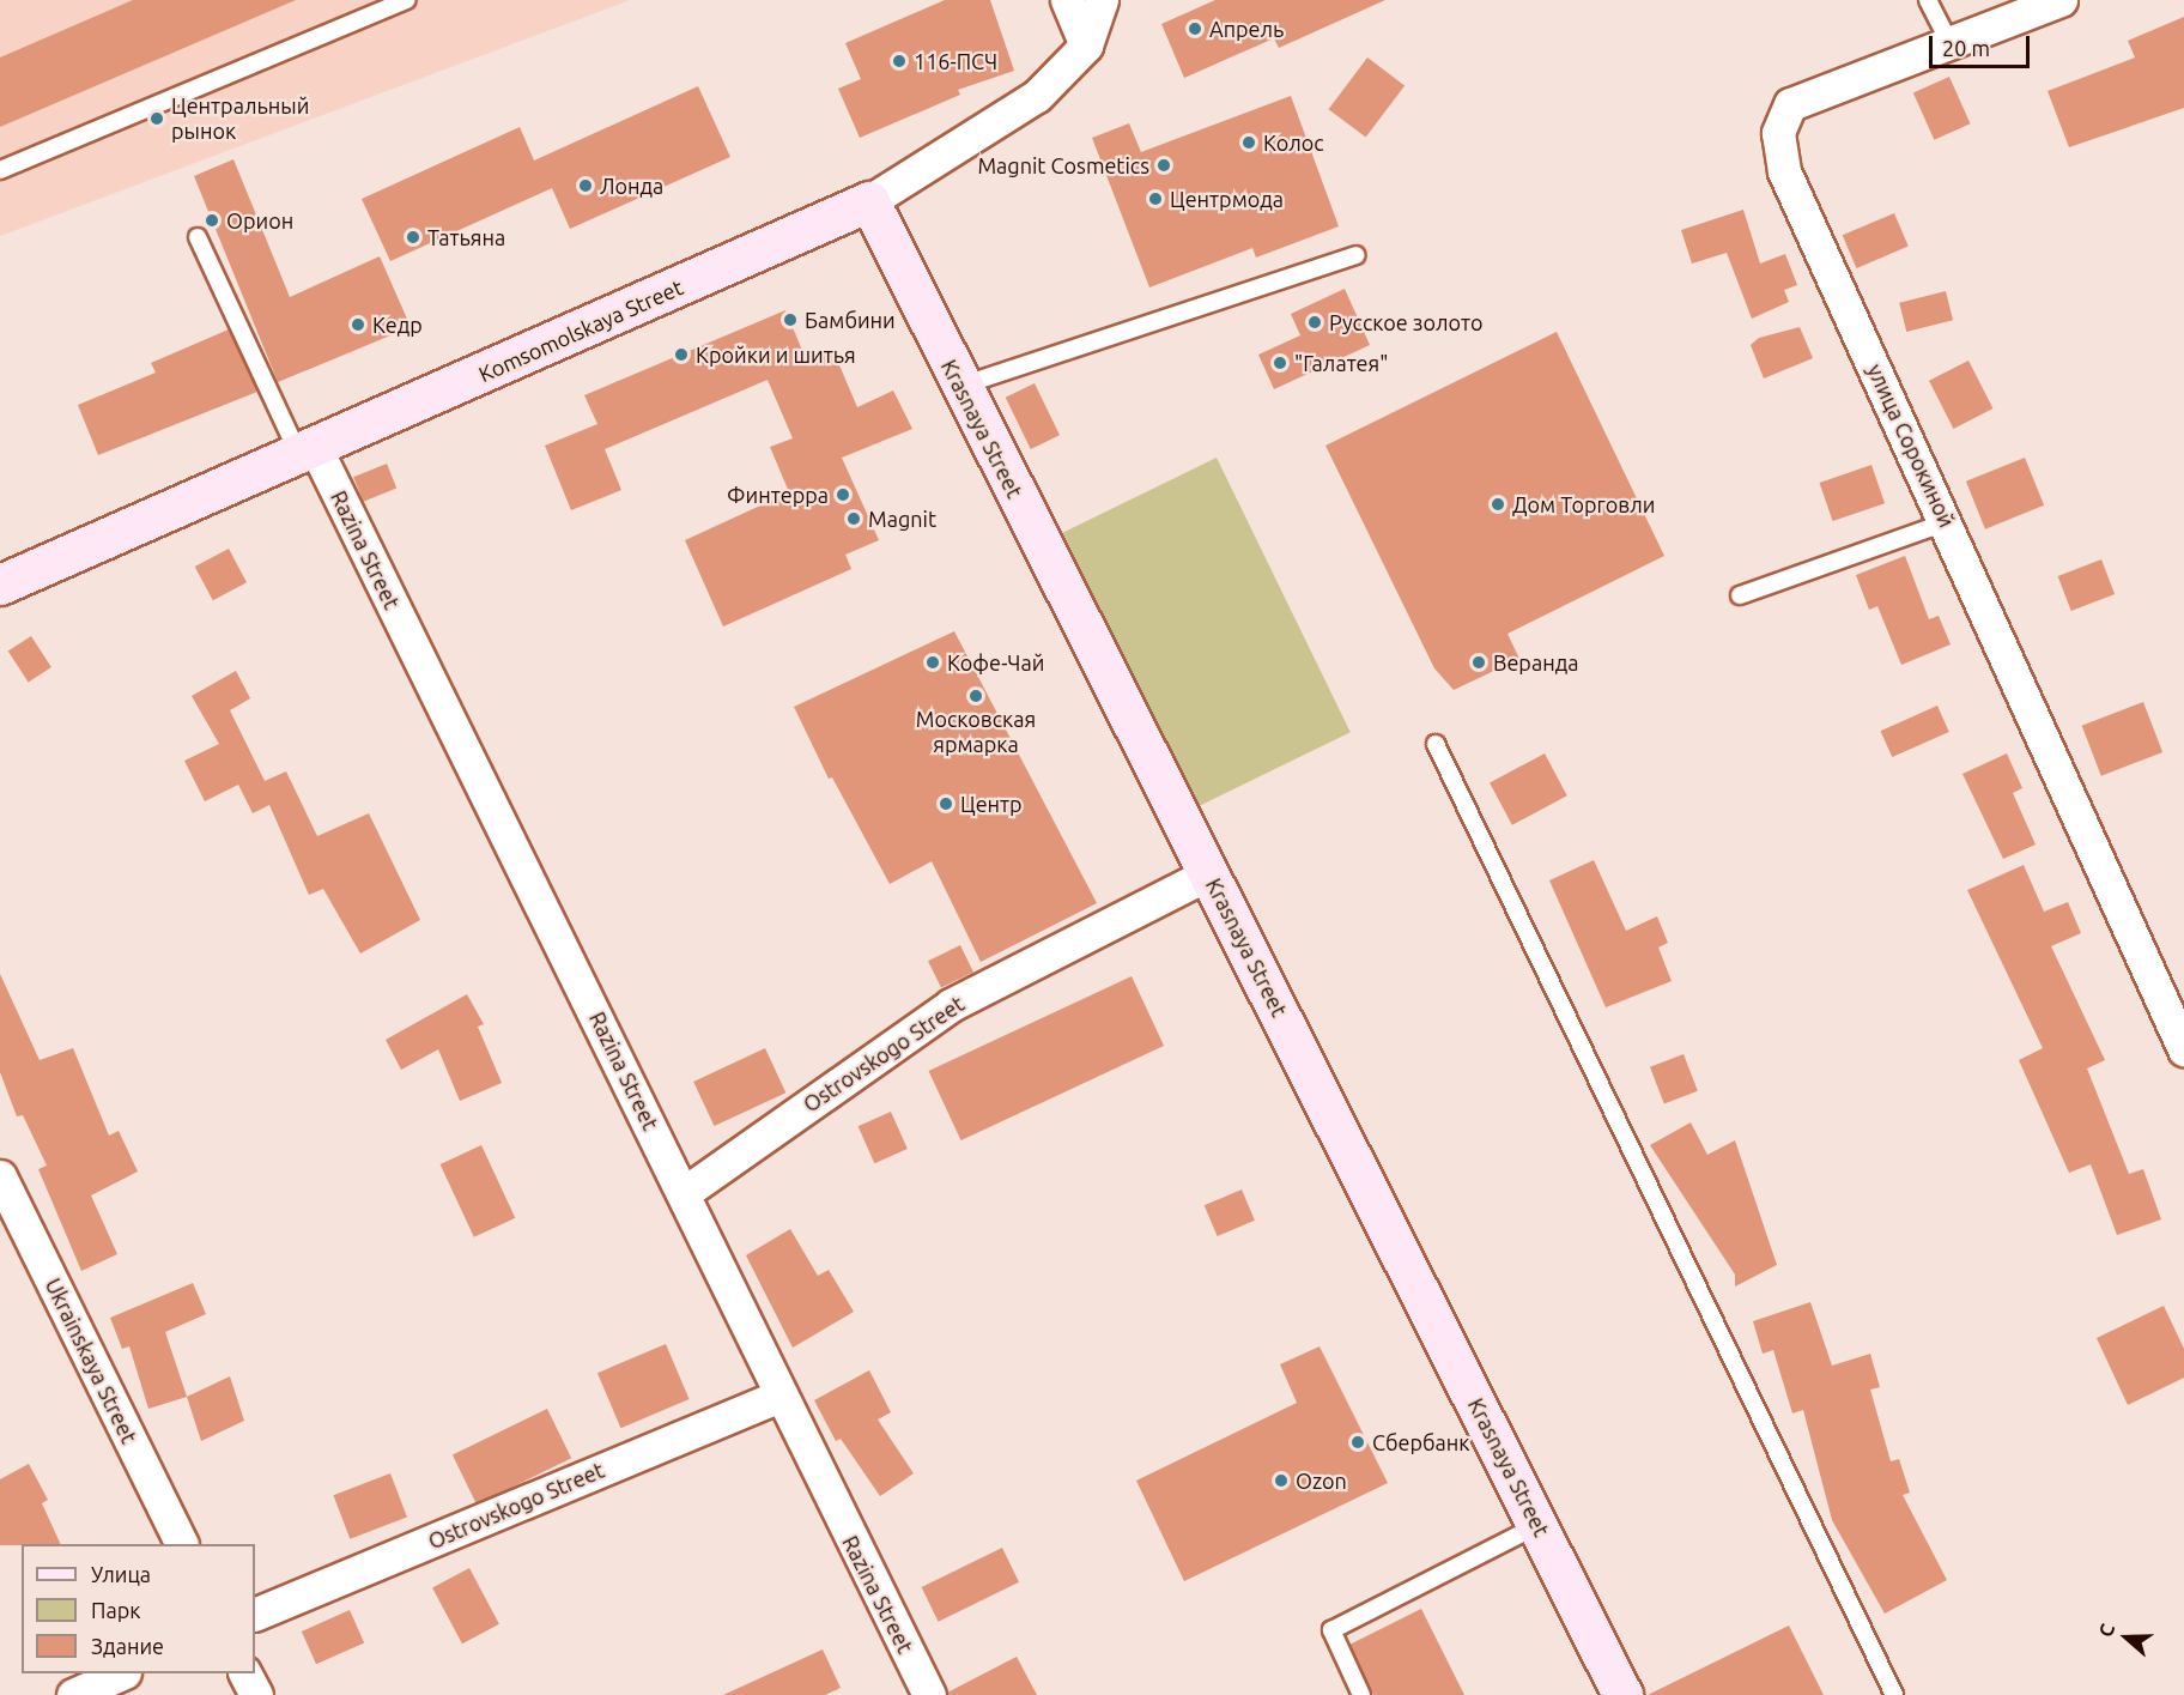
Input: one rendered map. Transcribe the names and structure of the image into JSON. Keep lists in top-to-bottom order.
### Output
{
  "streets": {
    "street": [
      "Komsomolskaya Street",
      "Krasnaya Street",
      "улица Сорокиной",
      "Razina Street",
      "Ostrovskogo Street",
      "Ukrainskaya Street"
    ]
  },
  "crossings": [
    ["Komsomolskaya Street", "Krasnaya Street"],
    ["Komsomolskaya Street", "Razina Street"],
    ["Krasnaya Street", "Ostrovskogo Street"],
    ["Razina Street", "Ostrovskogo Street"]
  ],
  "places": [
    "Апрель",
    "116-ПСЧ",
    "Центральный рынок",
    "Колос",
    "Magnit Cosmetics",
    "Лонда",
    "Центрмода",
    "Орион",
    "Татьяна",
    "Бамбини",
    "Русское золото",
    "Кедр",
    "Кройки и шитья",
    "\"Галатея\"",
    "Финтерра",
    "Дом Торговли",
    "Magnit",
    "Кофе-Чай",
    "Веранда",
    "Московская ярмарка",
    "Центр",
    "Сбербанк",
    "Ozon"
  ],
  "legend": ["Улица", "Парк", "Здание"],
  "scale_bar": "20 m",
  "north": "left"
}
